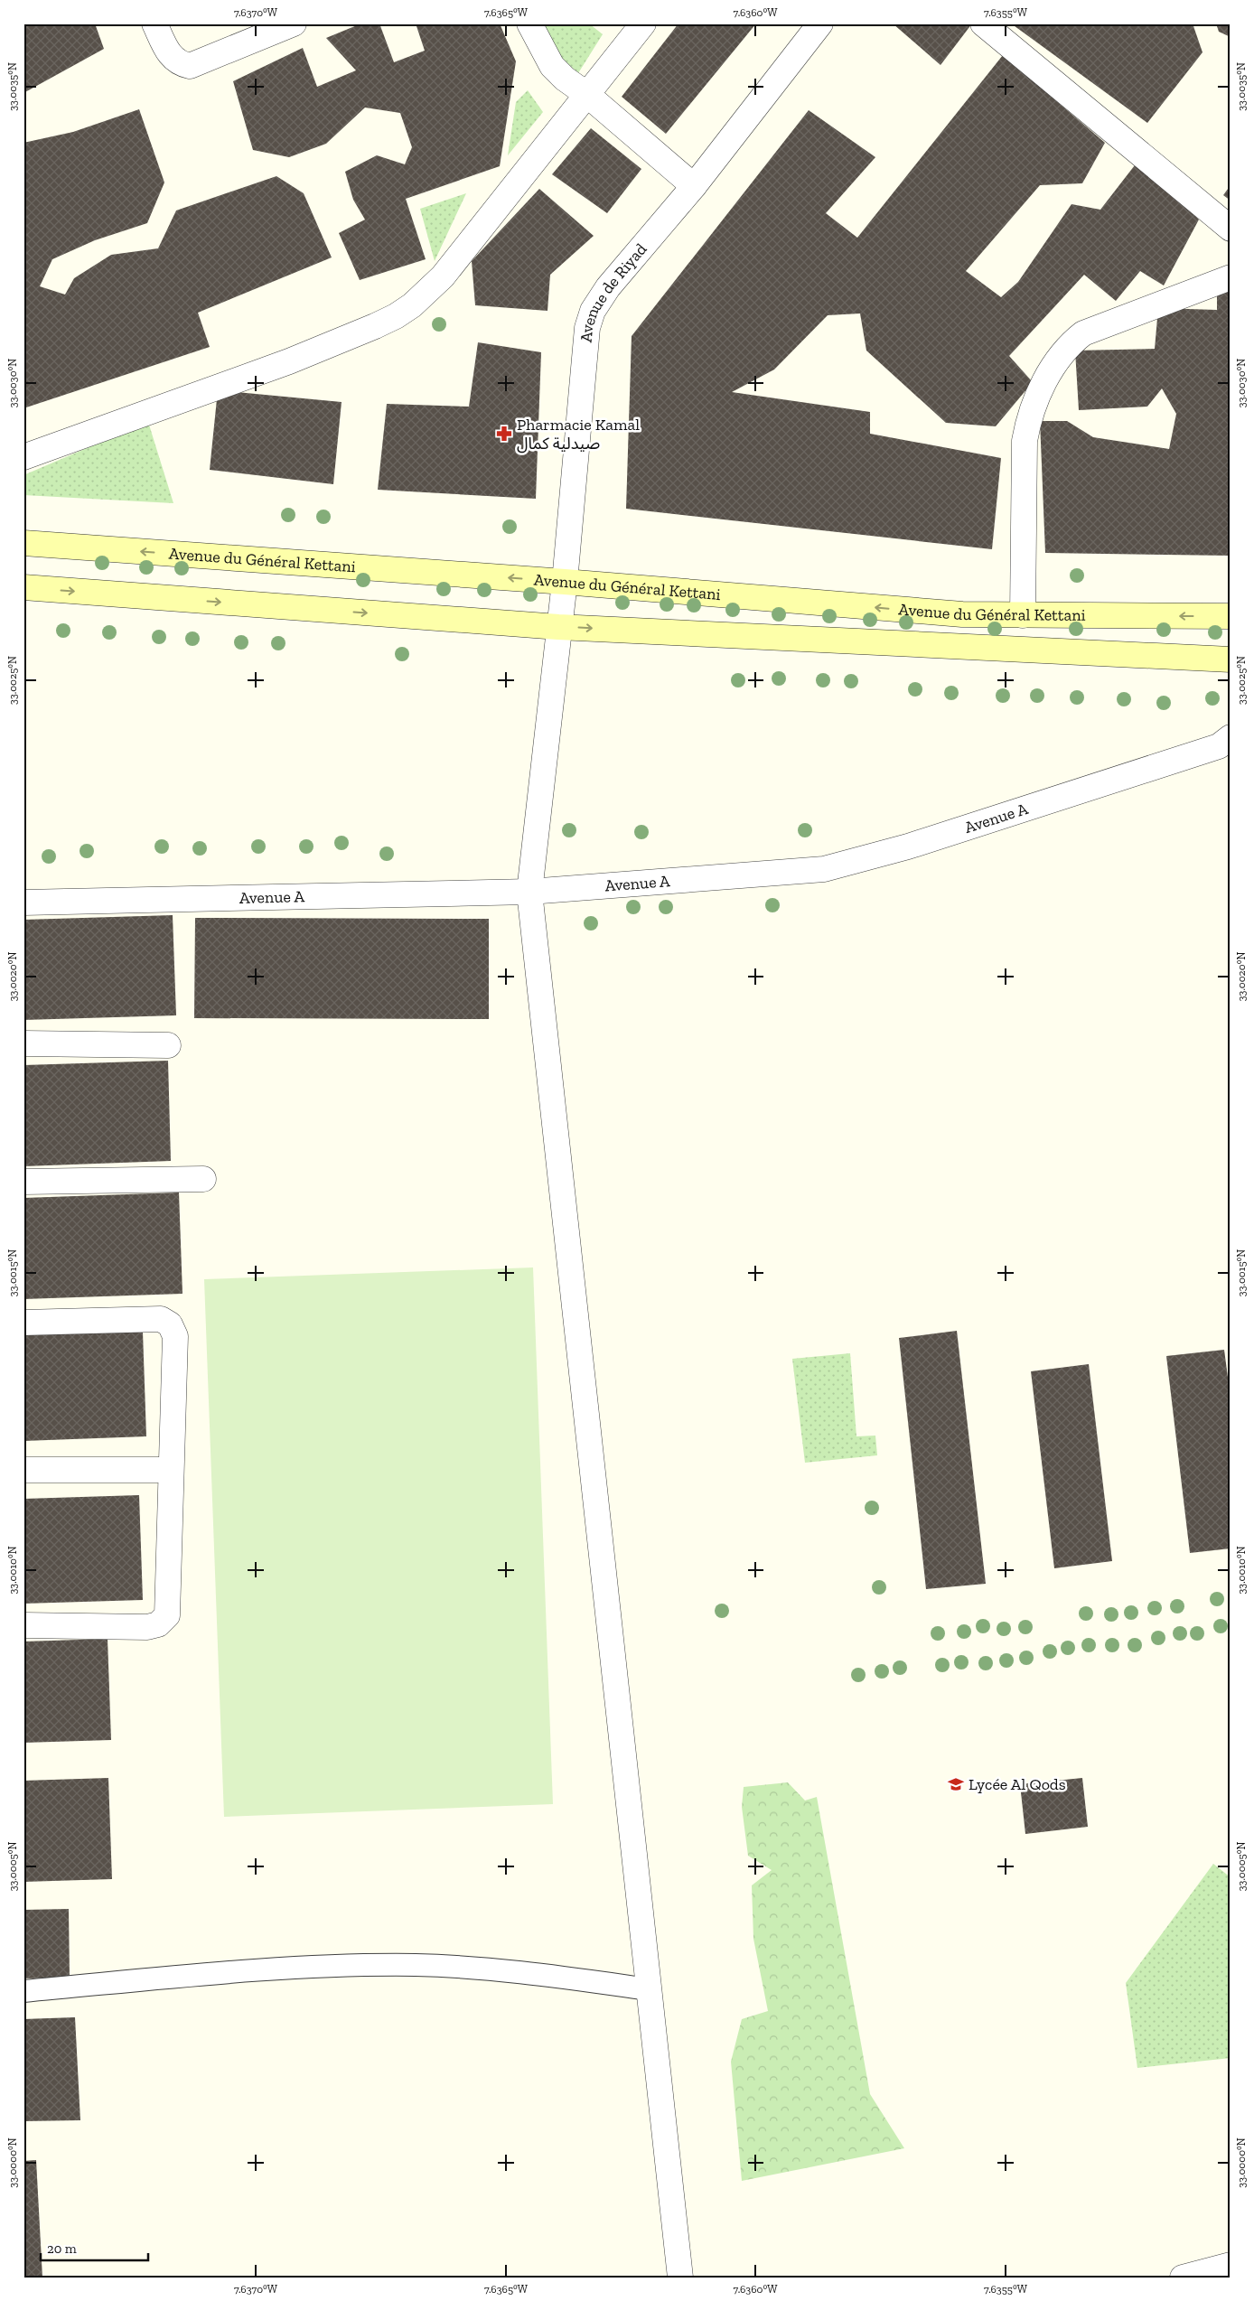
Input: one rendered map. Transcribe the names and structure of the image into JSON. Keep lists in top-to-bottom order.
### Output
{
  "streets": {
    "street": ["Avenue de Riyad", "Avenue du Général Kettani", "Avenue A"]
  },
  "crossings": [
    ["Avenue de Riyad", "Avenue du Général Kettani"],
    ["Avenue de Riyad", "Avenue A"]
  ],
  "places": {
    "pharmacy": ["Pharmacie Kamal صيدلية كمال"],
    "school or university": ["Lycée Al Qods"]
  },
  "scale_bar": "20 m",
  "coordinates": [
    "7.6370°W",
    "7.6365°W",
    "7.6360°W",
    "7.6355°W",
    "33.0035°N",
    "33.0030°N",
    "33.0025°N",
    "33.0020°N",
    "33.0015°N",
    "33.0010°N",
    "33.0005°N",
    "33.0000°N"
  ]
}
